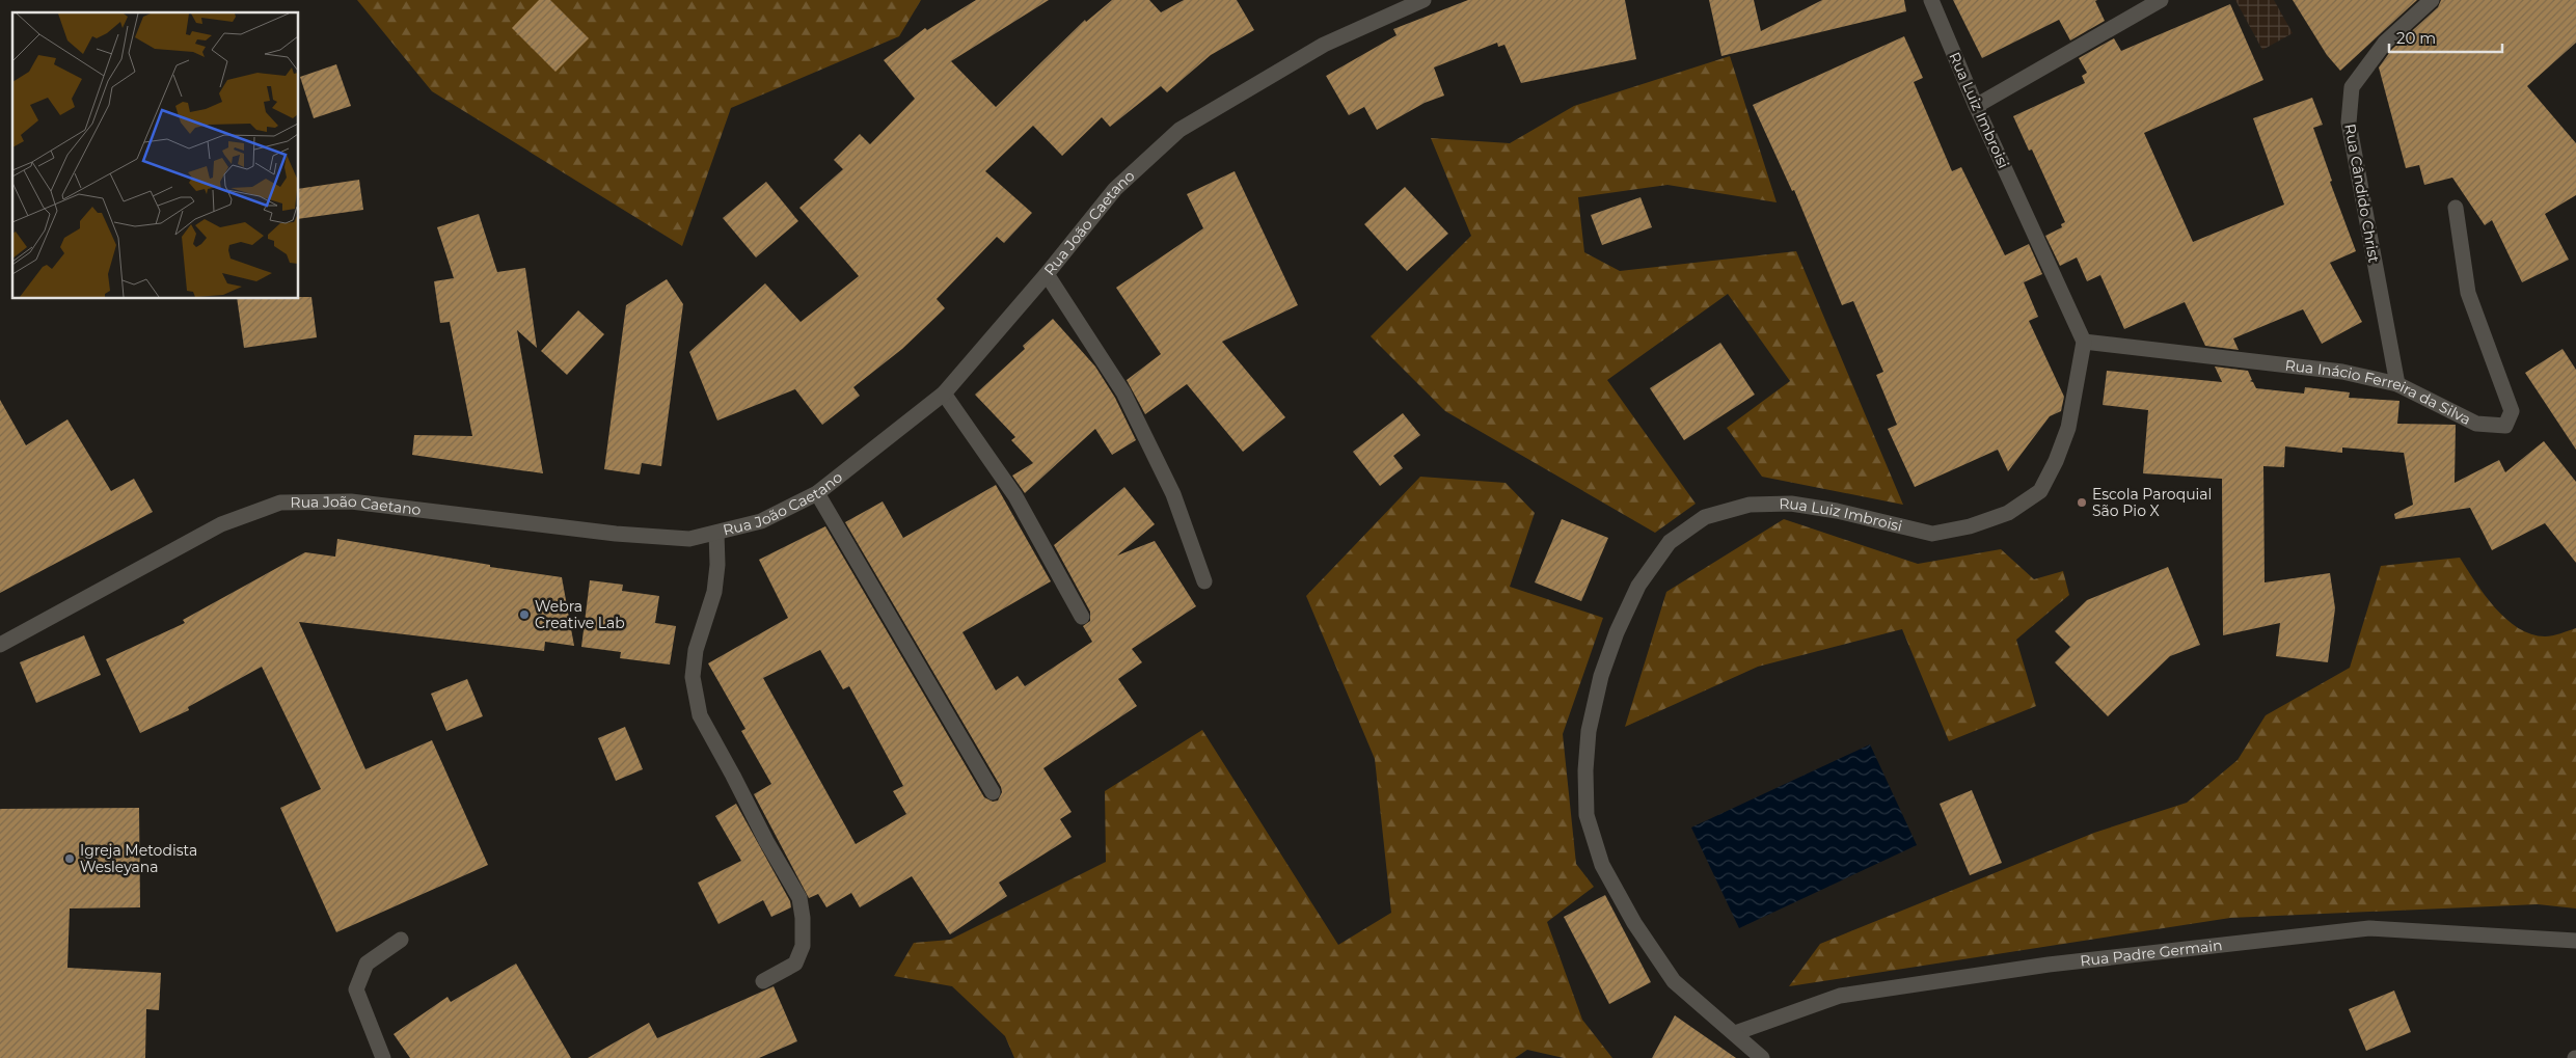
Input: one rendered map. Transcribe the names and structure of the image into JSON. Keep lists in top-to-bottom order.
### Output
{
  "streets": {
    "street": [
      "Rua Luiz Imbroisi",
      "Rua Cândido Christ",
      "Rua João Caetano",
      "Rua Inácio Ferreira da Silva",
      "Rua Padre Germain"
    ]
  },
  "crossings": [
    ["Rua Luiz Imbroisi", "Rua Inácio Ferreira da Silva"],
    ["Rua Luiz Imbroisi", "Rua Padre Germain"],
    ["Rua Cândido Christ", "Rua Inácio Ferreira da Silva"]
  ],
  "places": ["Escola Paroquial São Pio X", "Webra Creative Lab", "Igreja Metodista Wesleyana"],
  "scale_bar": "20 m"
}
